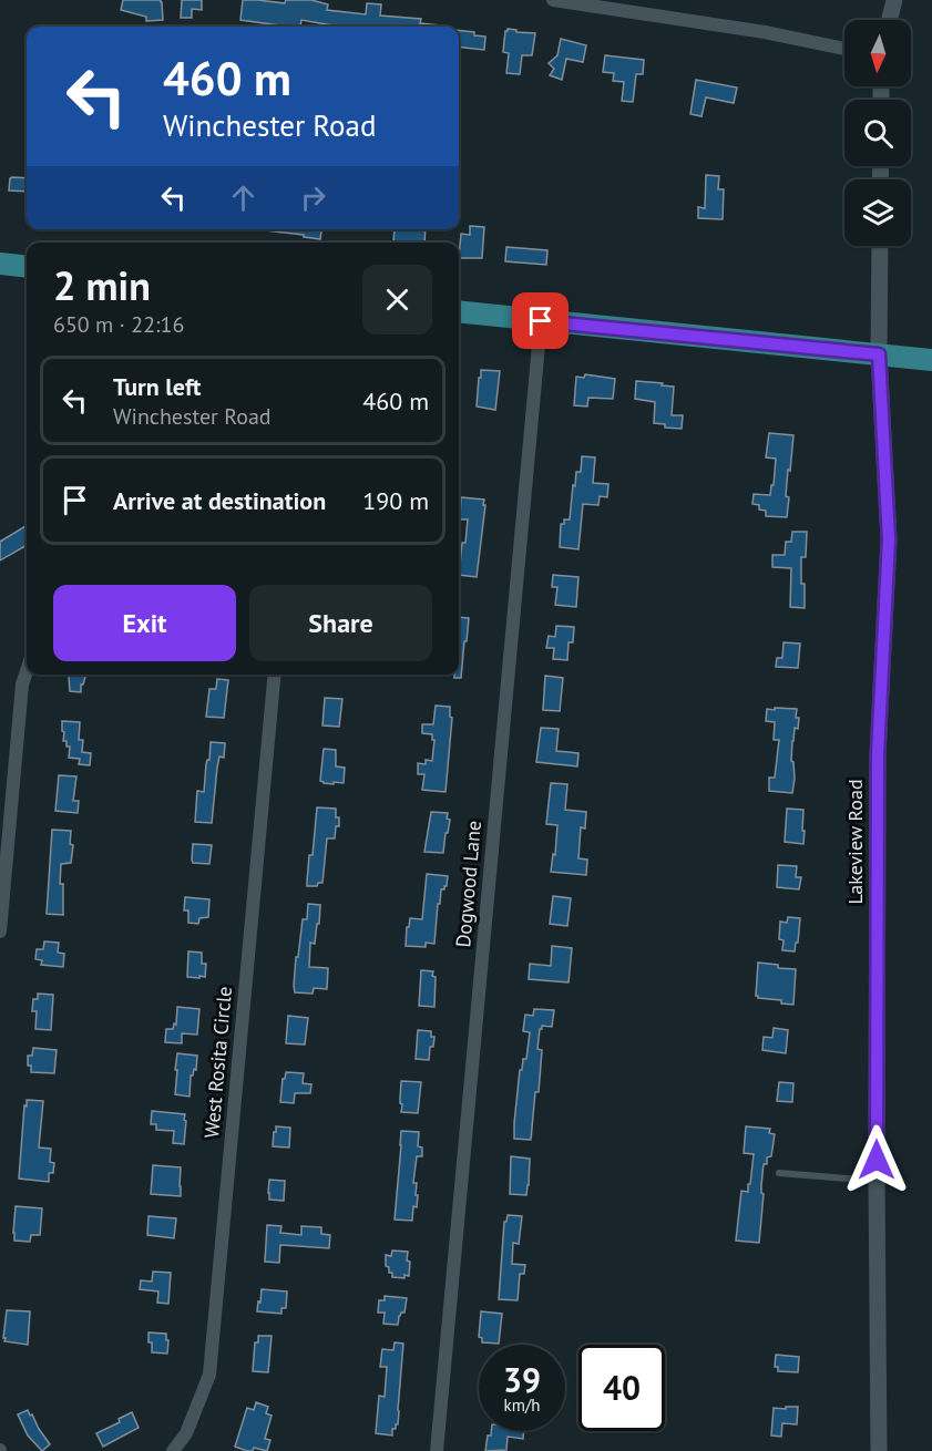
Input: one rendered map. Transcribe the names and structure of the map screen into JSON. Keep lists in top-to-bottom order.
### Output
{
  "streets": {
    "street": ["Lakeview Road", "Dogwood Lane", "West Rosita Circle"]
  },
  "north": "bottom",
  "page": {
    "turn": ["460 m", "Winchester Road"],
    "heading": ["2 min", "650 m · 22:16"],
    "list": [
      {
        "name": "Turn left",
        "note": "Winchester Road",
        "value": "460 m"
      },
      {
        "name": "Arrive at destination",
        "value": "190 m"
      }
    ],
    "buttons": ["Exit", "Share"],
    "speed": "39 km/h",
    "limit": "40"
  }
}
